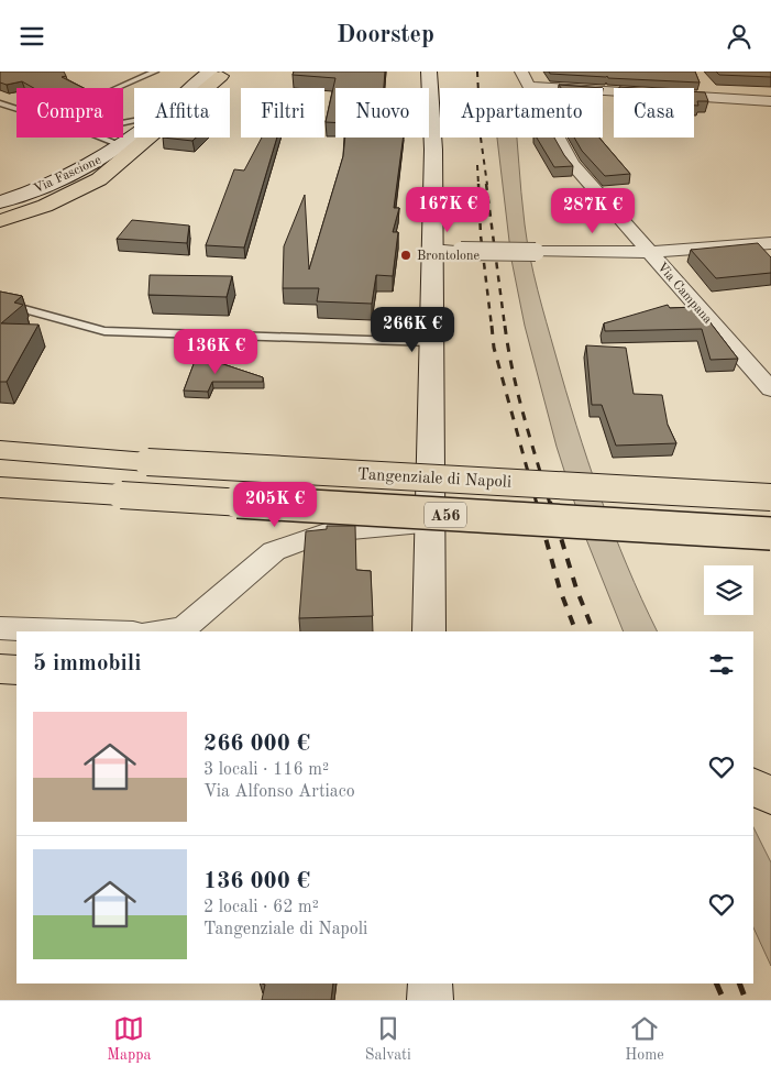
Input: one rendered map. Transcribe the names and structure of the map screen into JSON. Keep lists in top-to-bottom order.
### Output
{
  "streets": {
    "main road": ["Via Fascione", "Tangenziale di Napoli", "A56"],
    "street": ["Via Campana"]
  },
  "places": ["Brontolone"],
  "page": {
    "header": "Doorstep",
    "chip": [
      "Compra",
      "Affitta",
      "Filtri",
      "Nuovo",
      "Appartamento",
      "Casa"
    ],
    "price": [
      "167K €",
      "287K €",
      "266K €",
      "136K €",
      "205K €"
    ],
    "heading": "5 immobili",
    "list": [
      {
        "name": "266 000 €",
        "note": "3 locali · 116 m² · Via Alfonso Artiaco"
      },
      {
        "name": "136 000 €",
        "note": "2 locali · 62 m² · Tangenziale di Napoli"
      }
    ],
    "tabs": ["Mappa", "Salvati", "Home"]
  }
}
